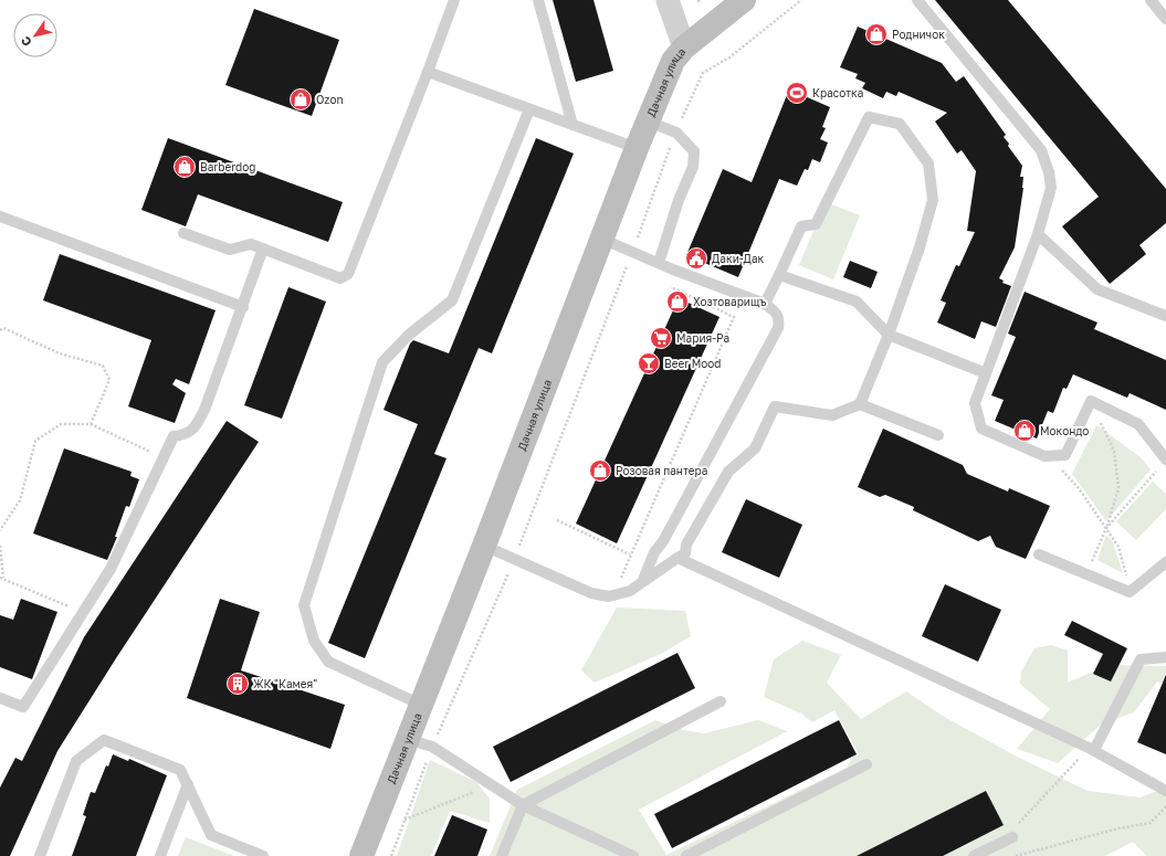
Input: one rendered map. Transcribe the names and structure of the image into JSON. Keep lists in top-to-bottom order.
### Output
{
  "streets": {
    "street": ["Дачная улица"]
  },
  "places": {
    "shop": [
      "Родничок",
      "Ozon",
      "Barberdog",
      "Хозтоварищъ",
      "Мокондо",
      "Розовая пантера"
    ],
    "sports": ["Красотка"],
    "public building": ["Даки-Дак"],
    "supermarket": ["Мария-Ра"],
    "bar": ["Beer Mood"],
    "building": ["ЖК \"Камея\""]
  },
  "north": "bottom left"
}
